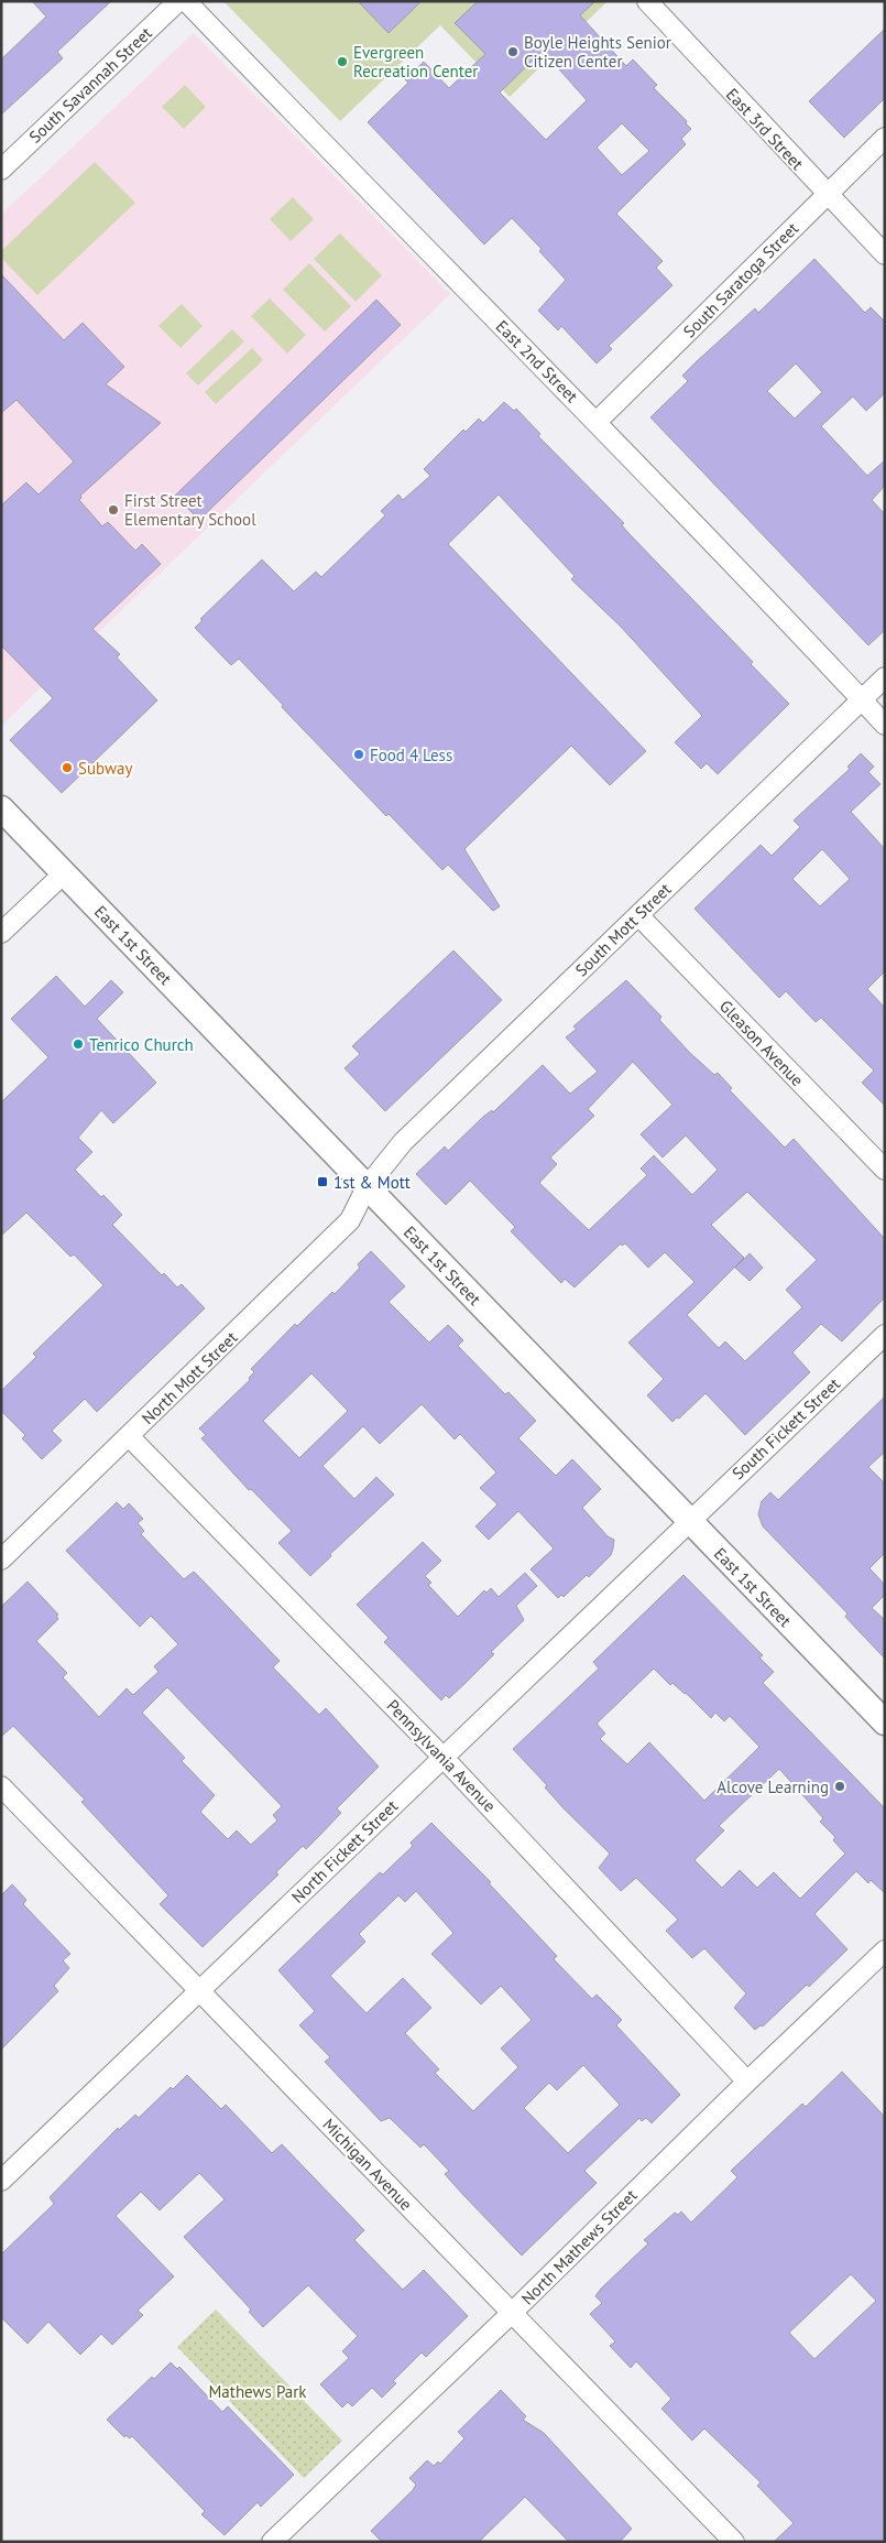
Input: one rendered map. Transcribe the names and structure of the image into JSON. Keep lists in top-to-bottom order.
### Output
{
  "streets": {
    "street": [
      "South Savannah Street",
      "East 3rd Street",
      "South Saratoga Street",
      "East 2nd Street",
      "South Mott Street",
      "East 1st Street",
      "Gleason Avenue",
      "North Mott Street",
      "South Fickett Street",
      "Pennsylvania Avenue",
      "North Fickett Street",
      "Michigan Avenue",
      "North Mathews Street"
    ]
  },
  "crossings": [
    ["East 3rd Street", "South Saratoga Street"],
    ["South Saratoga Street", "East 2nd Street"],
    ["East 2nd Street", "South Mott Street"],
    ["South Mott Street", "East 1st Street"],
    ["South Mott Street", "Gleason Avenue"],
    ["South Mott Street", "North Mott Street"],
    ["East 1st Street", "North Mott Street"],
    ["East 1st Street", "South Fickett Street"],
    ["East 1st Street", "North Fickett Street"],
    ["North Mott Street", "Pennsylvania Avenue"],
    ["South Fickett Street", "North Fickett Street"],
    ["Pennsylvania Avenue", "North Fickett Street"],
    ["Pennsylvania Avenue", "North Mathews Street"],
    ["North Fickett Street", "Michigan Avenue"],
    ["Michigan Avenue", "North Mathews Street"]
  ],
  "parks": ["Mathews Park"],
  "places": {
    "other": [
      "Boyle Heights Senior Citizen Center",
      "Evergreen Recreation Center",
      "First Street Elementary School",
      "Food 4 Less",
      "Subway",
      "Tenrico Church",
      "Alcove Learning"
    ],
    "transit": ["1st & Mott"]
  }
}
